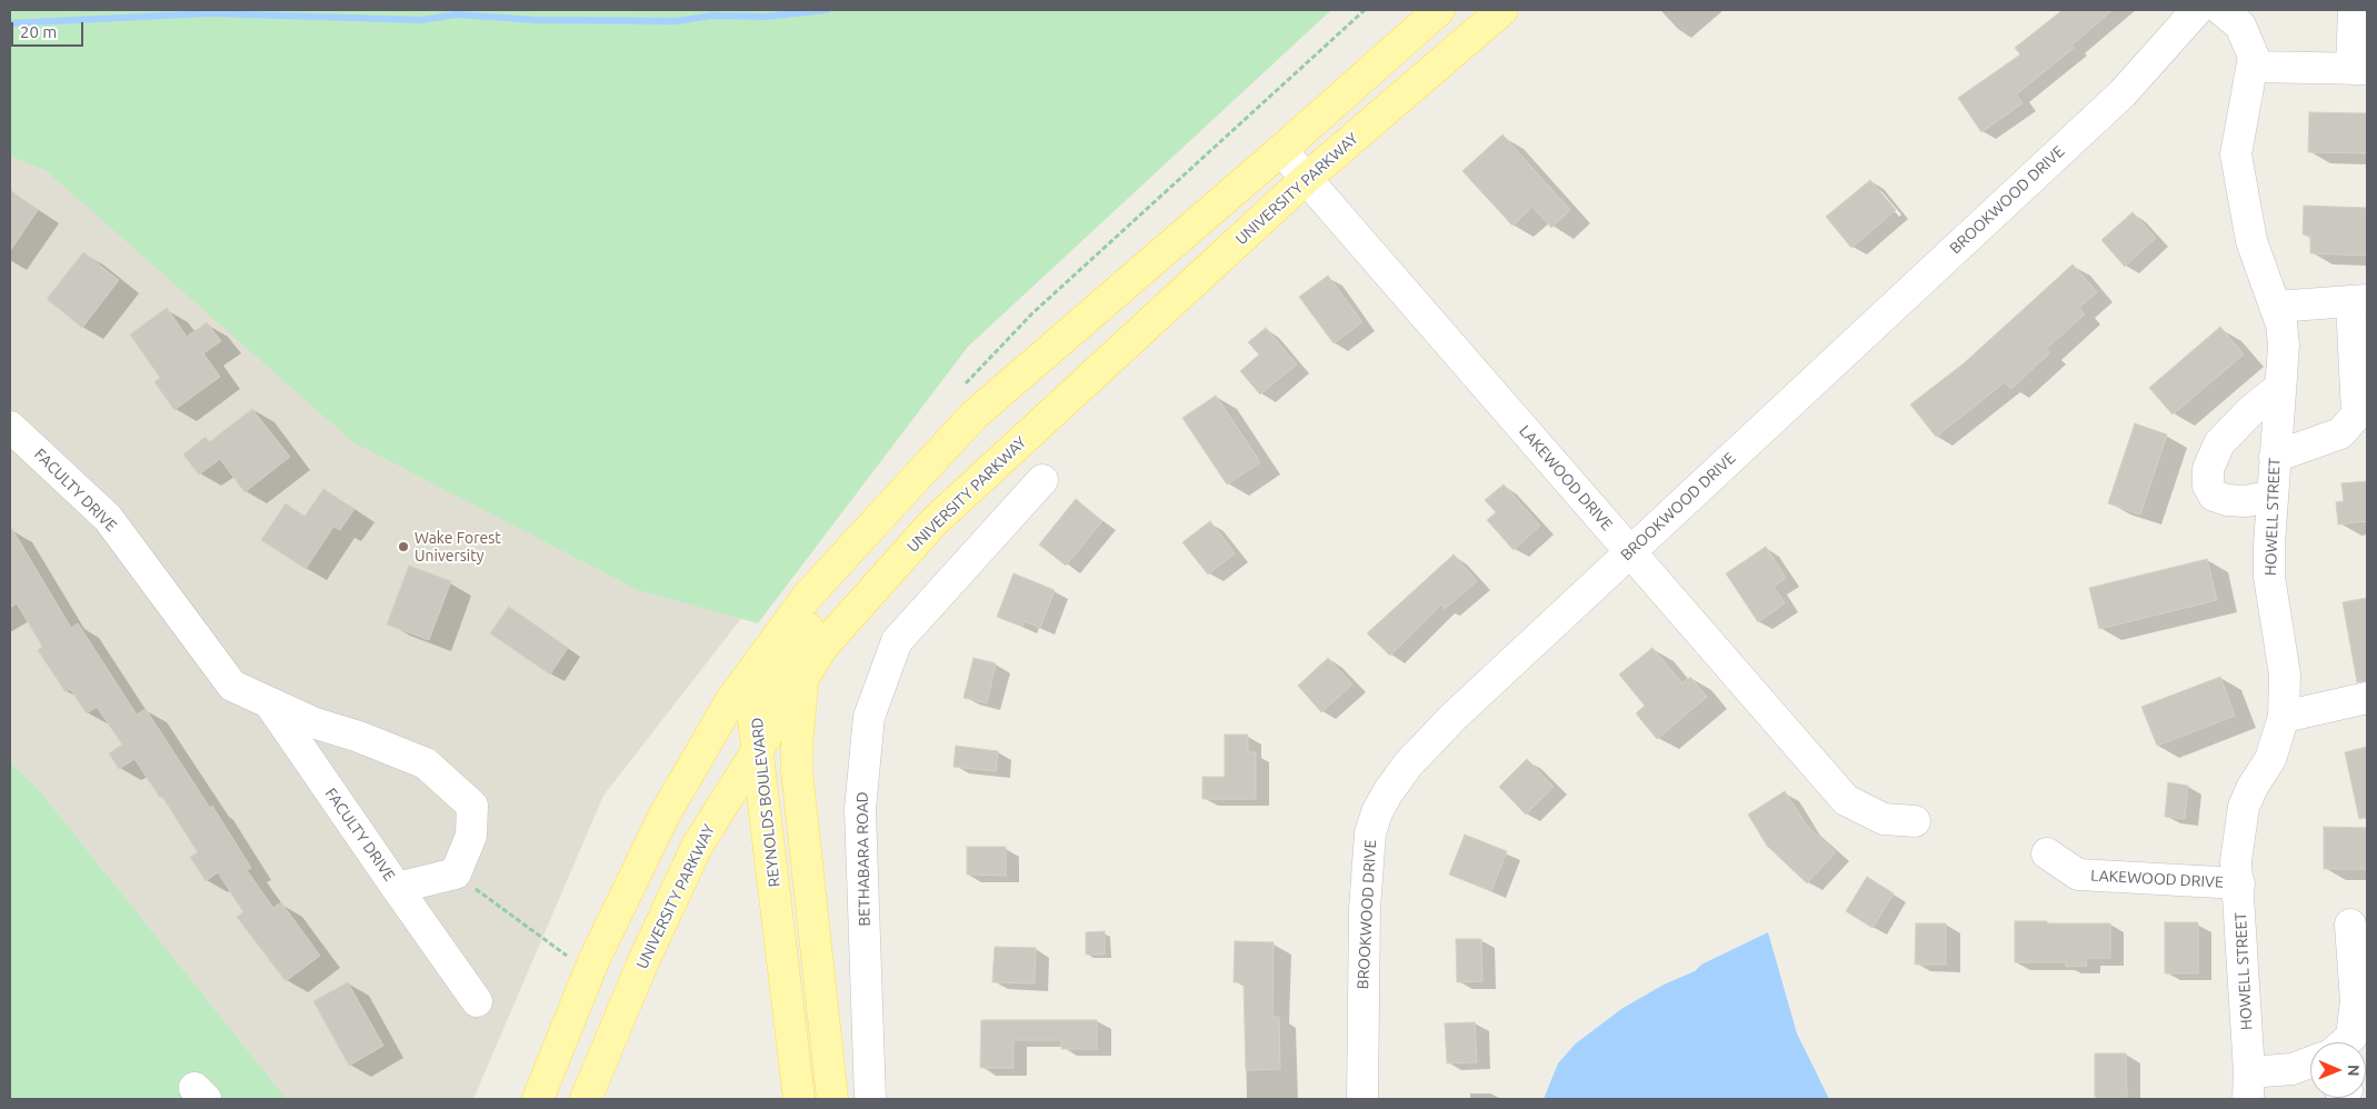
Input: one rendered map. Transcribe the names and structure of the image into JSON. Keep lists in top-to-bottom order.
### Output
{
  "streets": {
    "main road": ["UNIVERSITY PARKWAY", "REYNOLDS BOULEVARD"],
    "street": [
      "BROOKWOOD DRIVE",
      "LAKEWOOD DRIVE",
      "FACULTY DRIVE",
      "HOWELL STREET",
      "BETHABARA ROAD"
    ]
  },
  "crossings": [
    ["UNIVERSITY PARKWAY", "LAKEWOOD DRIVE"],
    ["UNIVERSITY PARKWAY", "REYNOLDS BOULEVARD"],
    ["BROOKWOOD DRIVE", "LAKEWOOD DRIVE"],
    ["LAKEWOOD DRIVE", "HOWELL STREET"]
  ],
  "places": ["Wake Forest University"],
  "scale_bar": "20 m",
  "north": "right"
}
